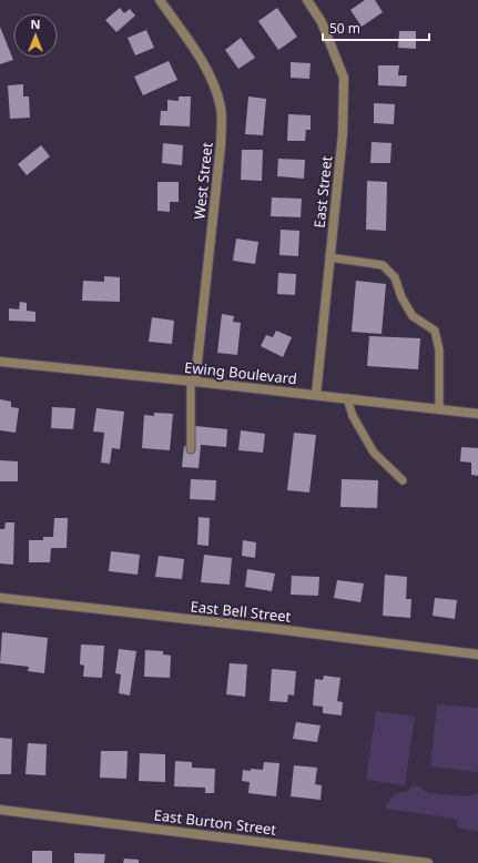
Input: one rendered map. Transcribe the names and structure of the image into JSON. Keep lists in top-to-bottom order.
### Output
{
  "streets": {
    "street": [
      "West Street",
      "East Street",
      "Ewing Boulevard",
      "East Bell Street",
      "East Burton Street"
    ]
  },
  "crossings": [
    ["West Street", "Ewing Boulevard"],
    ["East Street", "Ewing Boulevard"]
  ],
  "scale_bar": "50 m",
  "north": "top"
}
